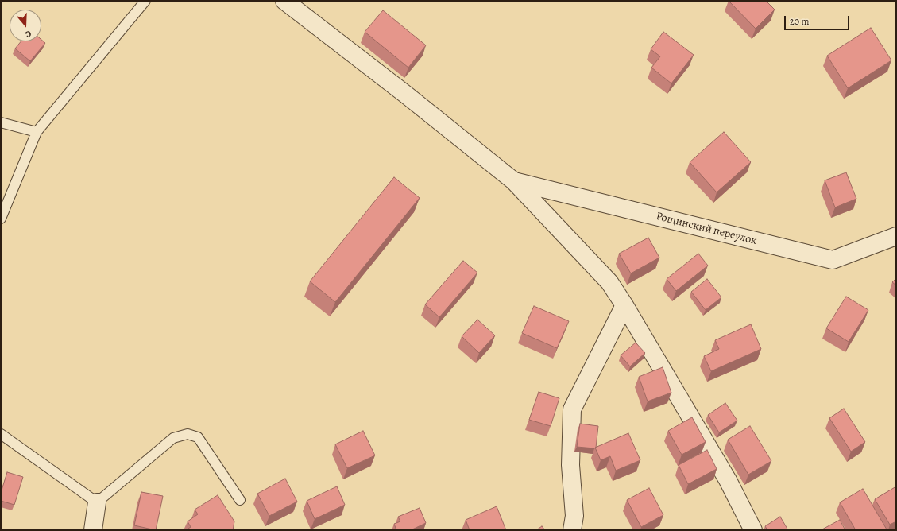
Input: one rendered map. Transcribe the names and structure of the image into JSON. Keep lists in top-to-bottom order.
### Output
{
  "streets": {
    "street": ["Рощинский переулок"]
  },
  "scale_bar": "20 m",
  "north": "bottom"
}
